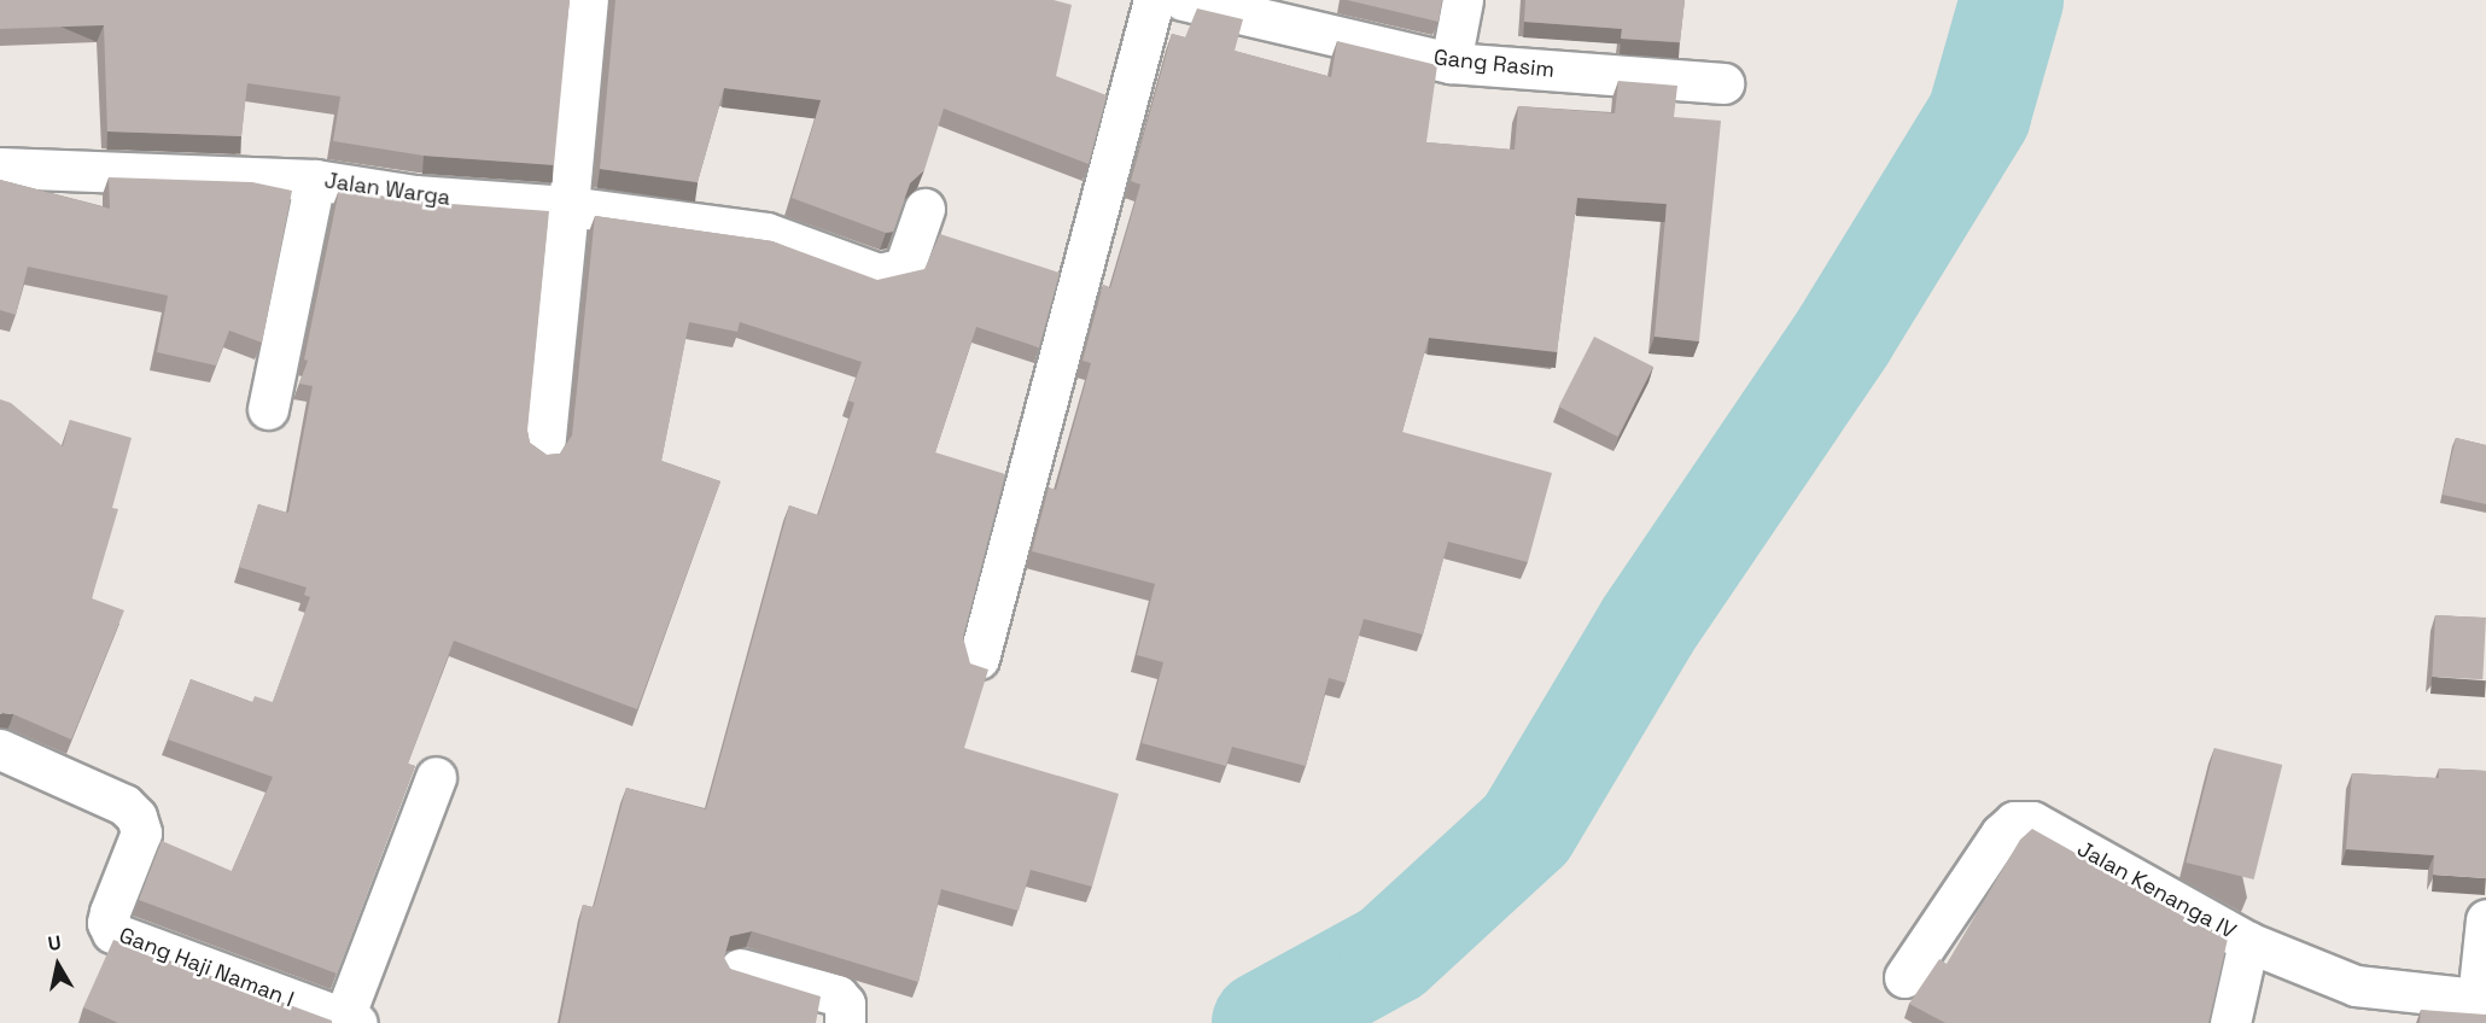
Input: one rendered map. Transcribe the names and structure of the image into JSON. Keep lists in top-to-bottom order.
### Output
{
  "streets": {
    "street": [
      "Gang Rasim",
      "Jalan Warga",
      "Jalan Kenanga IV",
      "Gang Haji Naman I"
    ]
  },
  "north": "top"
}
